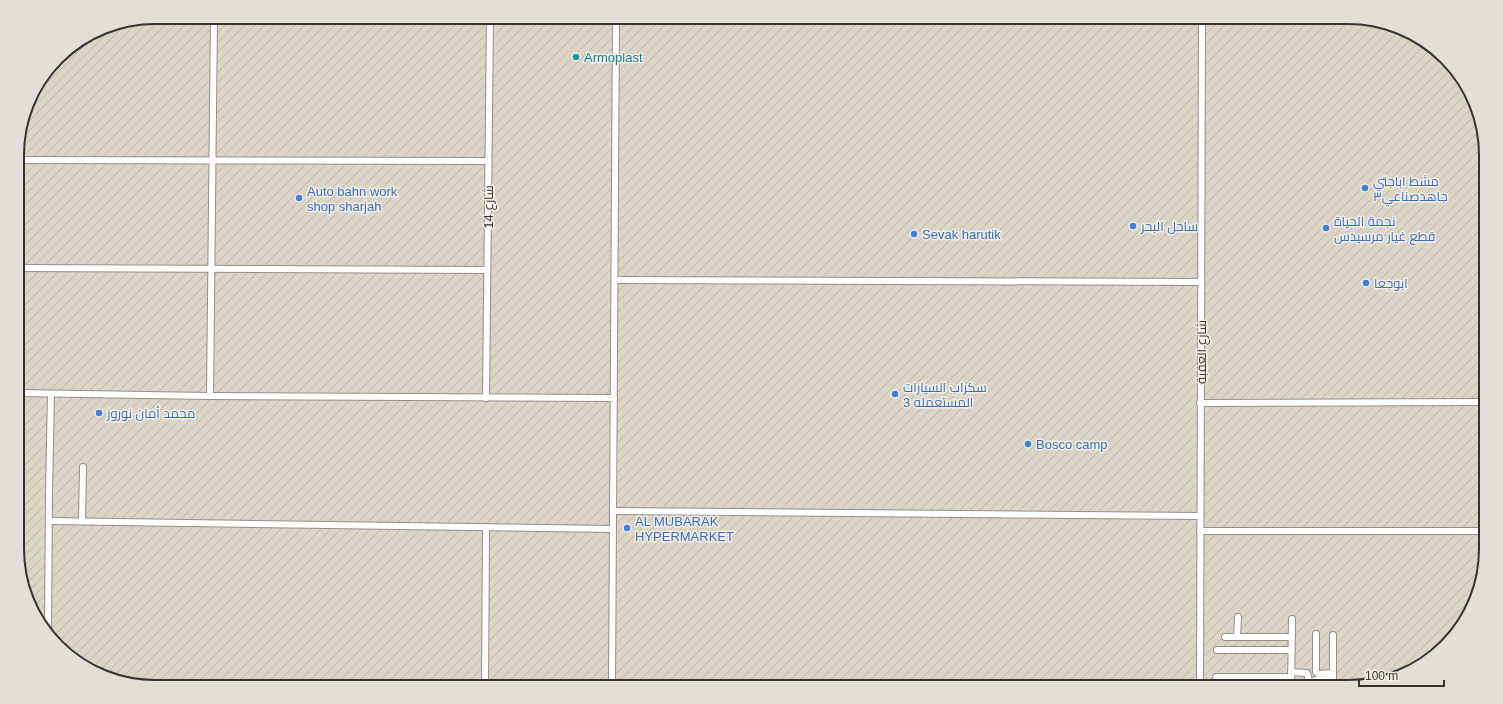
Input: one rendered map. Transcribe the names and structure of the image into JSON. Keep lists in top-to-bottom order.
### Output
{
  "streets": {
    "street": ["شارع 14", "شارع العقبة"]
  },
  "places": [
    "Armoplast",
    "مشط اباجتي جاهدصناعي٣",
    "Auto bahn work shop sharjah",
    "ساحل البحر",
    "نجمة الحياة قطع غيار مرسيدس",
    "Sevak harutik",
    "ابوجعا",
    "سكراب السيارات المستعمله 3",
    "محمد أمان نوروز",
    "Bosco camp",
    "AL MUBARAK HYPERMARKET"
  ],
  "scale_bar": "100 m"
}
